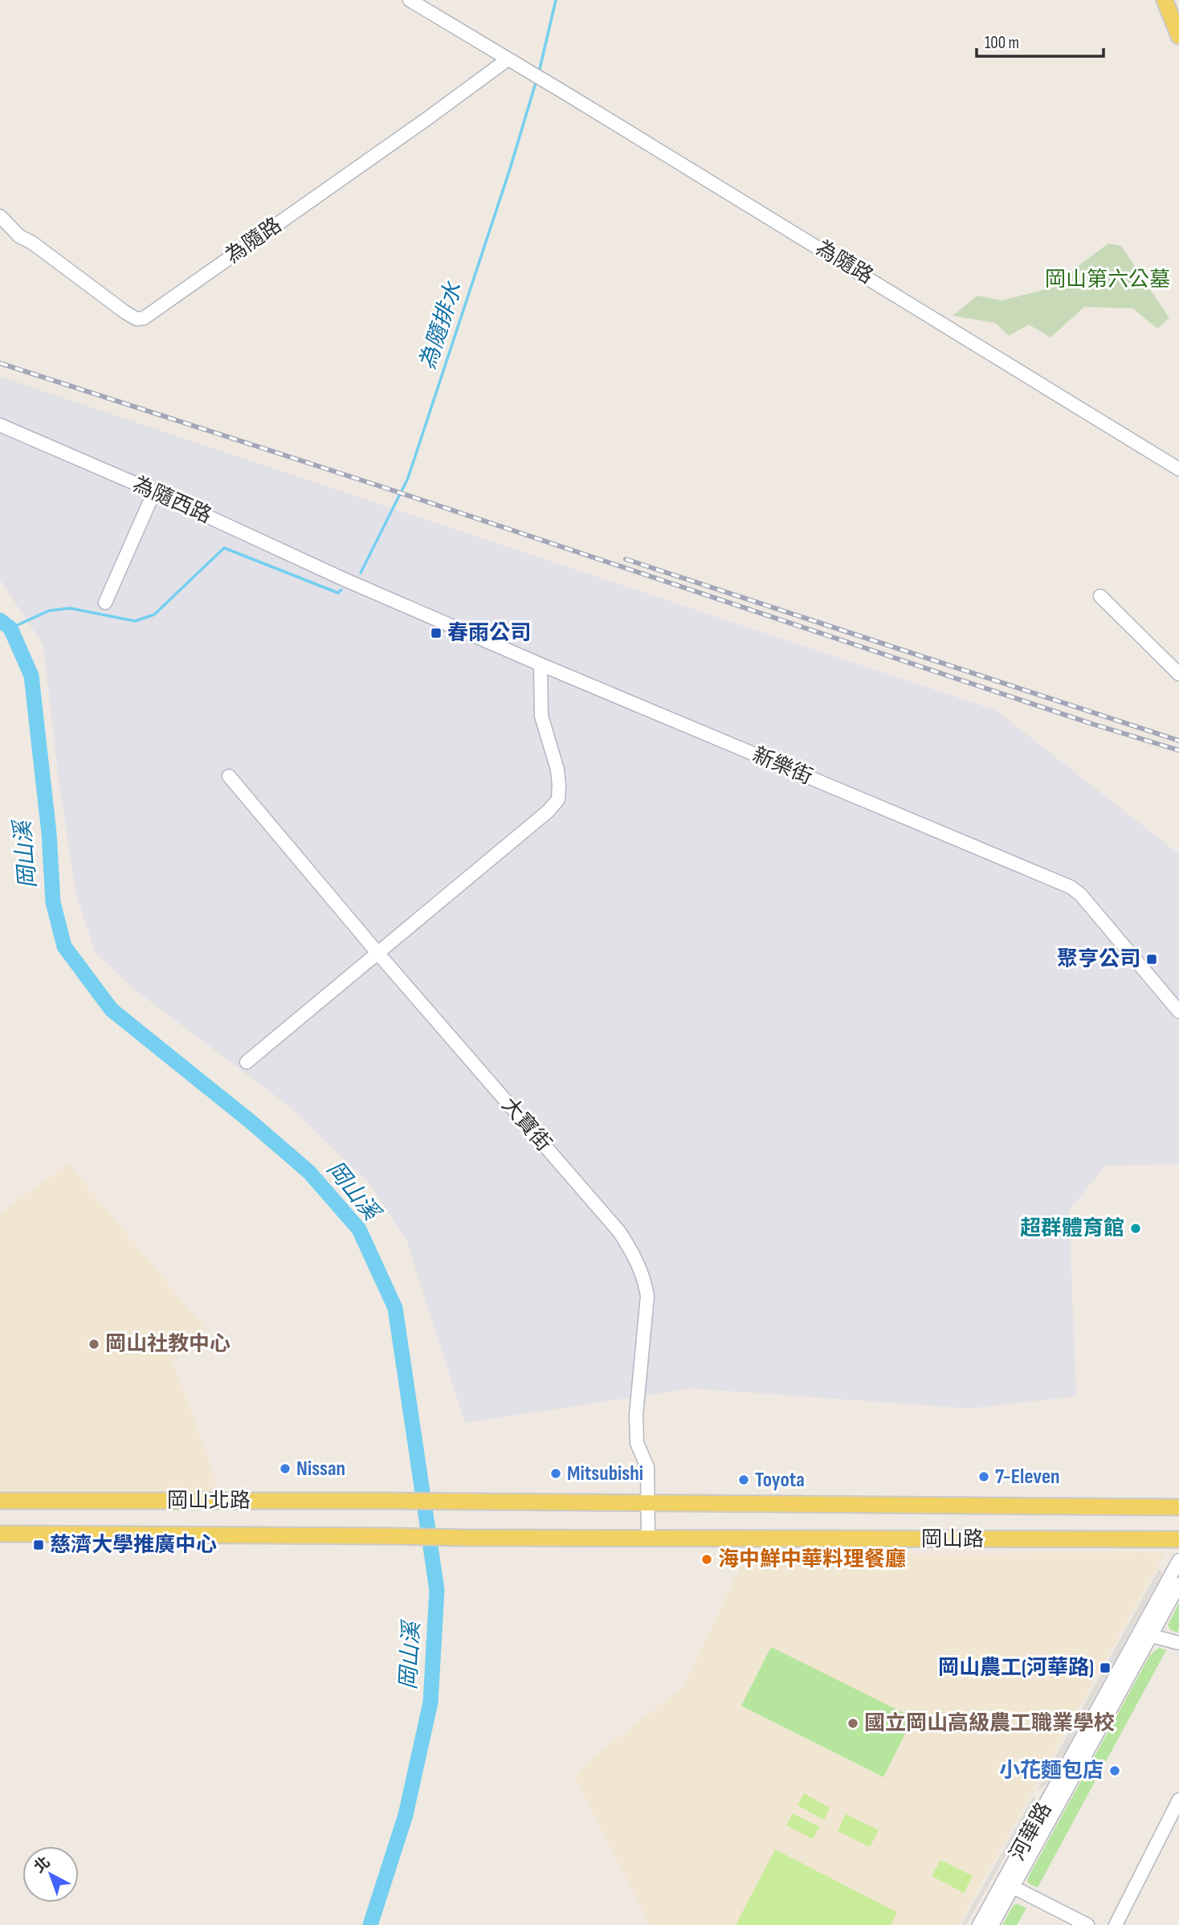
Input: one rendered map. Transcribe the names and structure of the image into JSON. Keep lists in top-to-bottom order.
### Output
{
  "streets": {
    "main road": ["岡山北路", "岡山路"],
    "street": [
      "為隨路",
      "為隨西路",
      "新樂街",
      "大寶街",
      "河華路"
    ]
  },
  "crossings": [
    ["為隨西路", "新樂街"],
    ["大寶街", "岡山路"],
    ["岡山北路", "岡山路"]
  ],
  "water": ["為隨排水", "岡山溪"],
  "parks": ["岡山第六公墓"],
  "places": {
    "transit": [
      "春雨公司",
      "聚亨公司",
      "慈濟大學推廣中心",
      "岡山農工(河華路)"
    ],
    "other": [
      "超群體育館",
      "岡山社教中心",
      "Nissan",
      "Mitsubishi",
      "7-Eleven",
      "Toyota",
      "海中鮮中華料理餐廳",
      "國立岡山高級農工職業學校",
      "小花麵包店"
    ]
  },
  "scale_bar": "100 m",
  "north": "top left"
}
